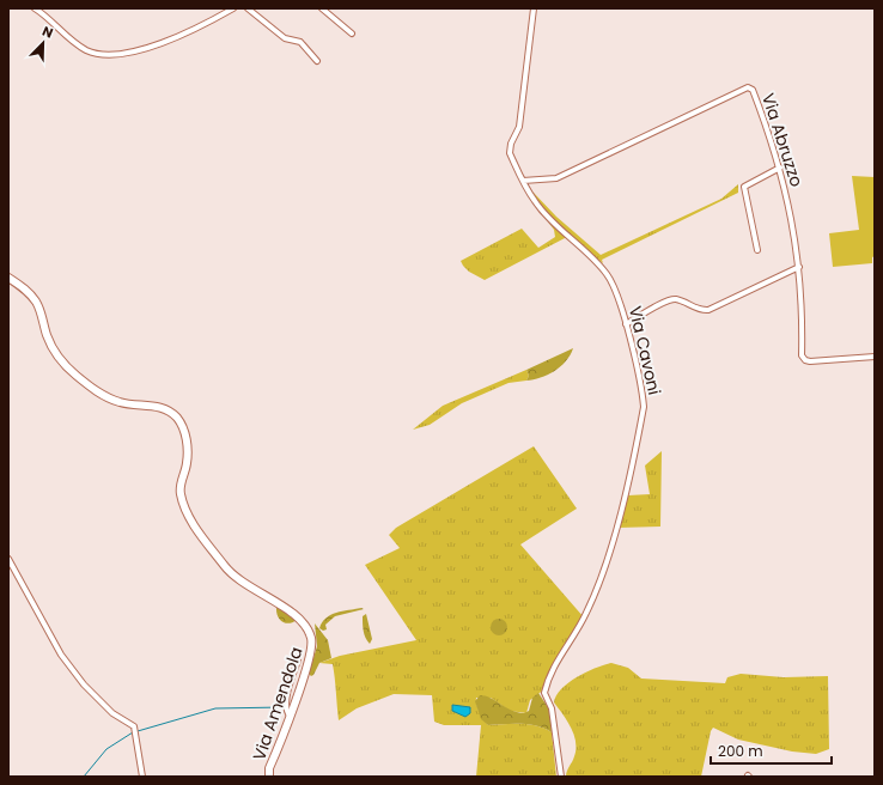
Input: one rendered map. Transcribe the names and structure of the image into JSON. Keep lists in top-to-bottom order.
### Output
{
  "streets": {
    "main road": ["Via Amendola"],
    "street": ["Via Abruzzo", "Via Cavoni"]
  },
  "crossings": [
    ["Via Abruzzo", "Via Cavoni"]
  ],
  "scale_bar": "200 m",
  "north": "top right"
}
